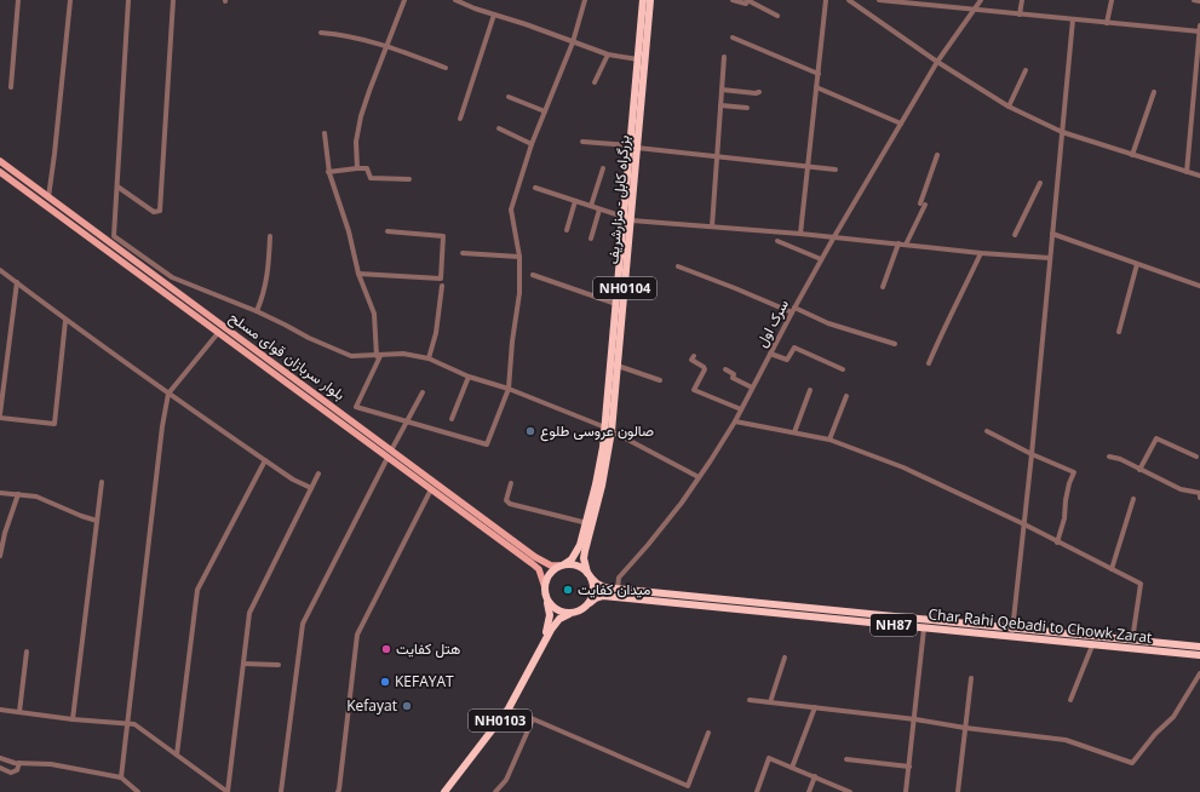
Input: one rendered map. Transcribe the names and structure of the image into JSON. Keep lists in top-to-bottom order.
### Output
{
  "streets": {
    "highway": [
      "بزرگراه کابل - مزارشریف",
      "NH0104",
      "NH87",
      "Char Rahi Qebadi to Chowk Zarat",
      "NH0103"
    ],
    "main road": ["بلوار سربازان قوای مسلح"],
    "street": ["سرک اول"]
  },
  "crossings": [
    ["بزرگراه کابل - مزارشریف", "بلوار سربازان قوای مسلح"],
    ["بزرگراه کابل - مزارشریف", "Char Rahi Qebadi to Chowk Zarat"],
    ["بزرگراه کابل - مزارشریف", "NH0103"],
    ["سرک اول", "Char Rahi Qebadi to Chowk Zarat"],
    ["بلوار سربازان قوای مسلح", "Char Rahi Qebadi to Chowk Zarat"],
    ["بلوار سربازان قوای مسلح", "NH0103"],
    ["Char Rahi Qebadi to Chowk Zarat", "NH0103"]
  ],
  "places": [
    "صالون عروسی طلوع",
    "میدان کفایت",
    "هتل کفایت",
    "KEFAYAT",
    "Kefayat"
  ]
}
